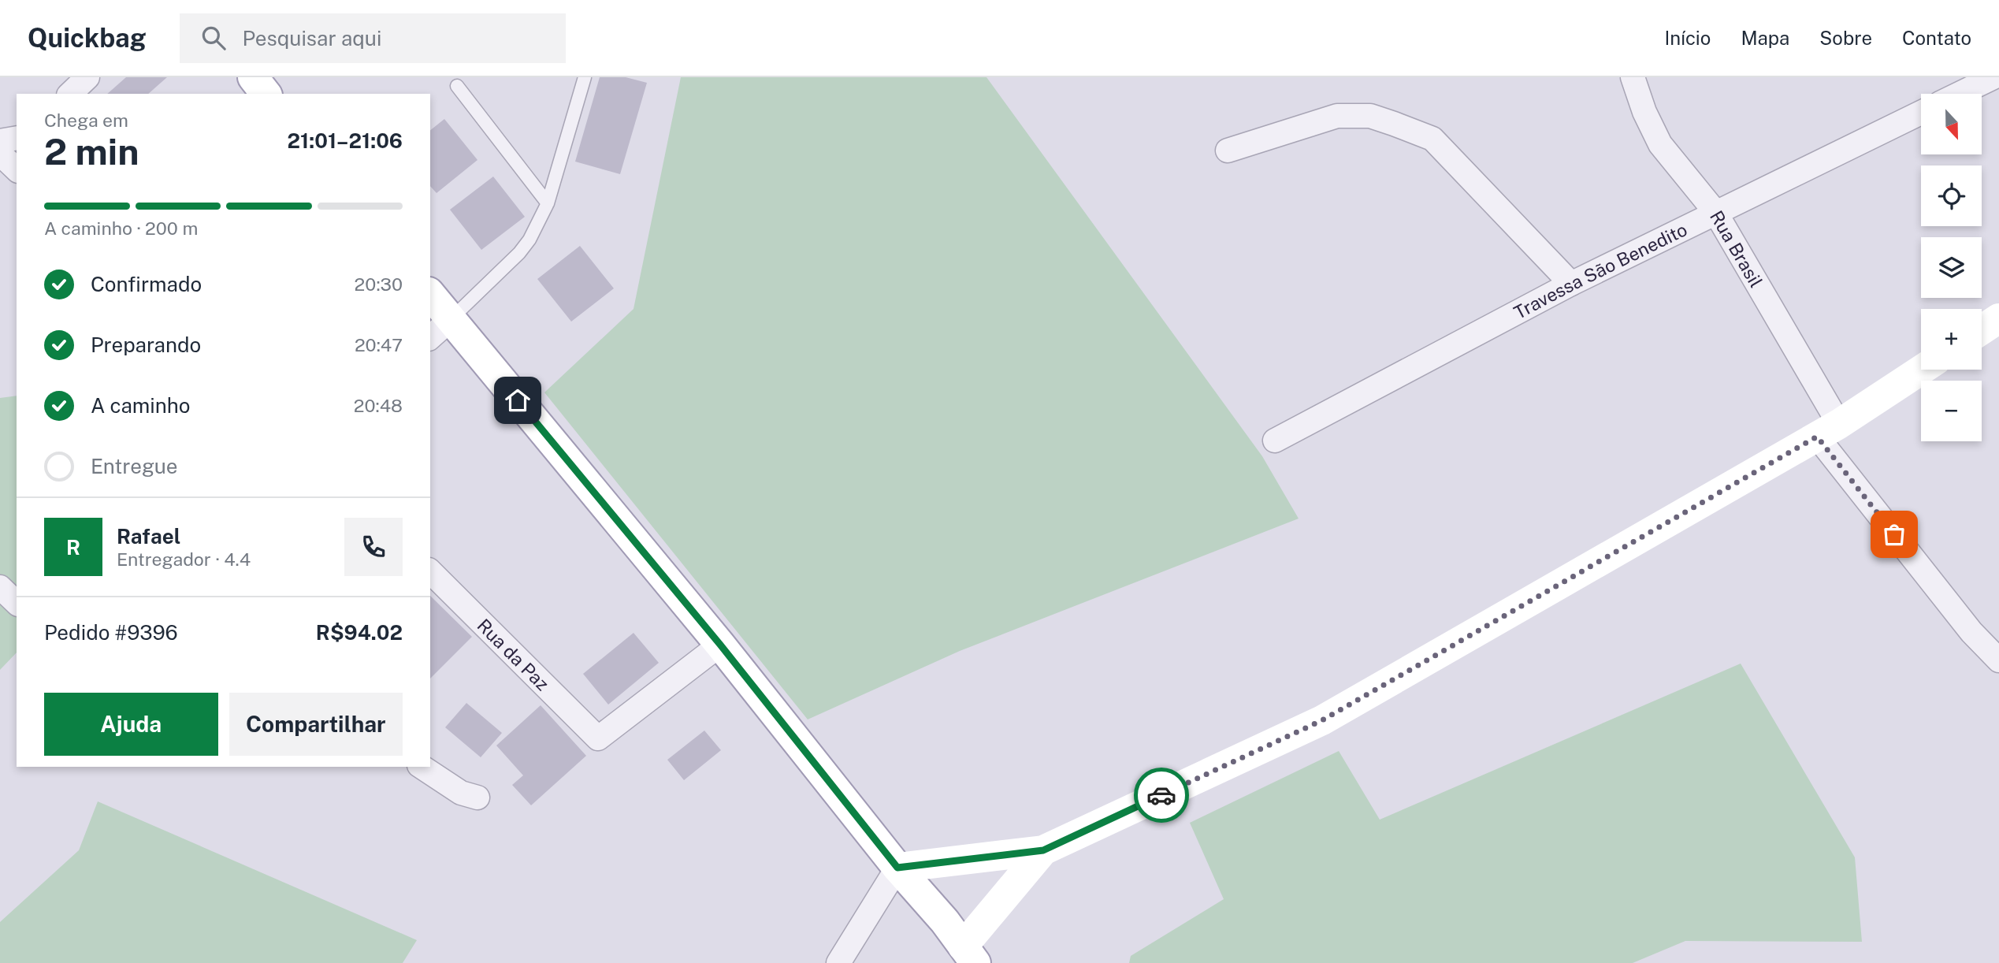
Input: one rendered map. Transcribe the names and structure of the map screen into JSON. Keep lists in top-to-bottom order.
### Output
{
  "streets": {
    "street": ["Rua Brasil", "Travessa São Benedito", "Rua da Paz"]
  },
  "crossings": [
    ["Rua Brasil", "Travessa São Benedito"]
  ],
  "north": "bottom",
  "page": {
    "header": "Quickbag",
    "search": "Pesquisar aqui",
    "nav": [
      "Início",
      "Mapa",
      "Sobre",
      "Contato"
    ],
    "map_buttons": ["+", "−"],
    "heading": ["2 min", "Chega em", "21:01–21:06"],
    "panel": [
      "Rafael",
      "Entregador · 4.4",
      "Pedido #9396",
      "R$94.02"
    ],
    "bar": "A caminho · 200 m",
    "list": [
      ["Confirmado", "20:30"],
      ["Preparando", "20:47"],
      ["A caminho", "20:48"],
      "Entregue"
    ],
    "round": "R",
    "buttons": ["Ajuda", "Compartilhar"]
  }
}
